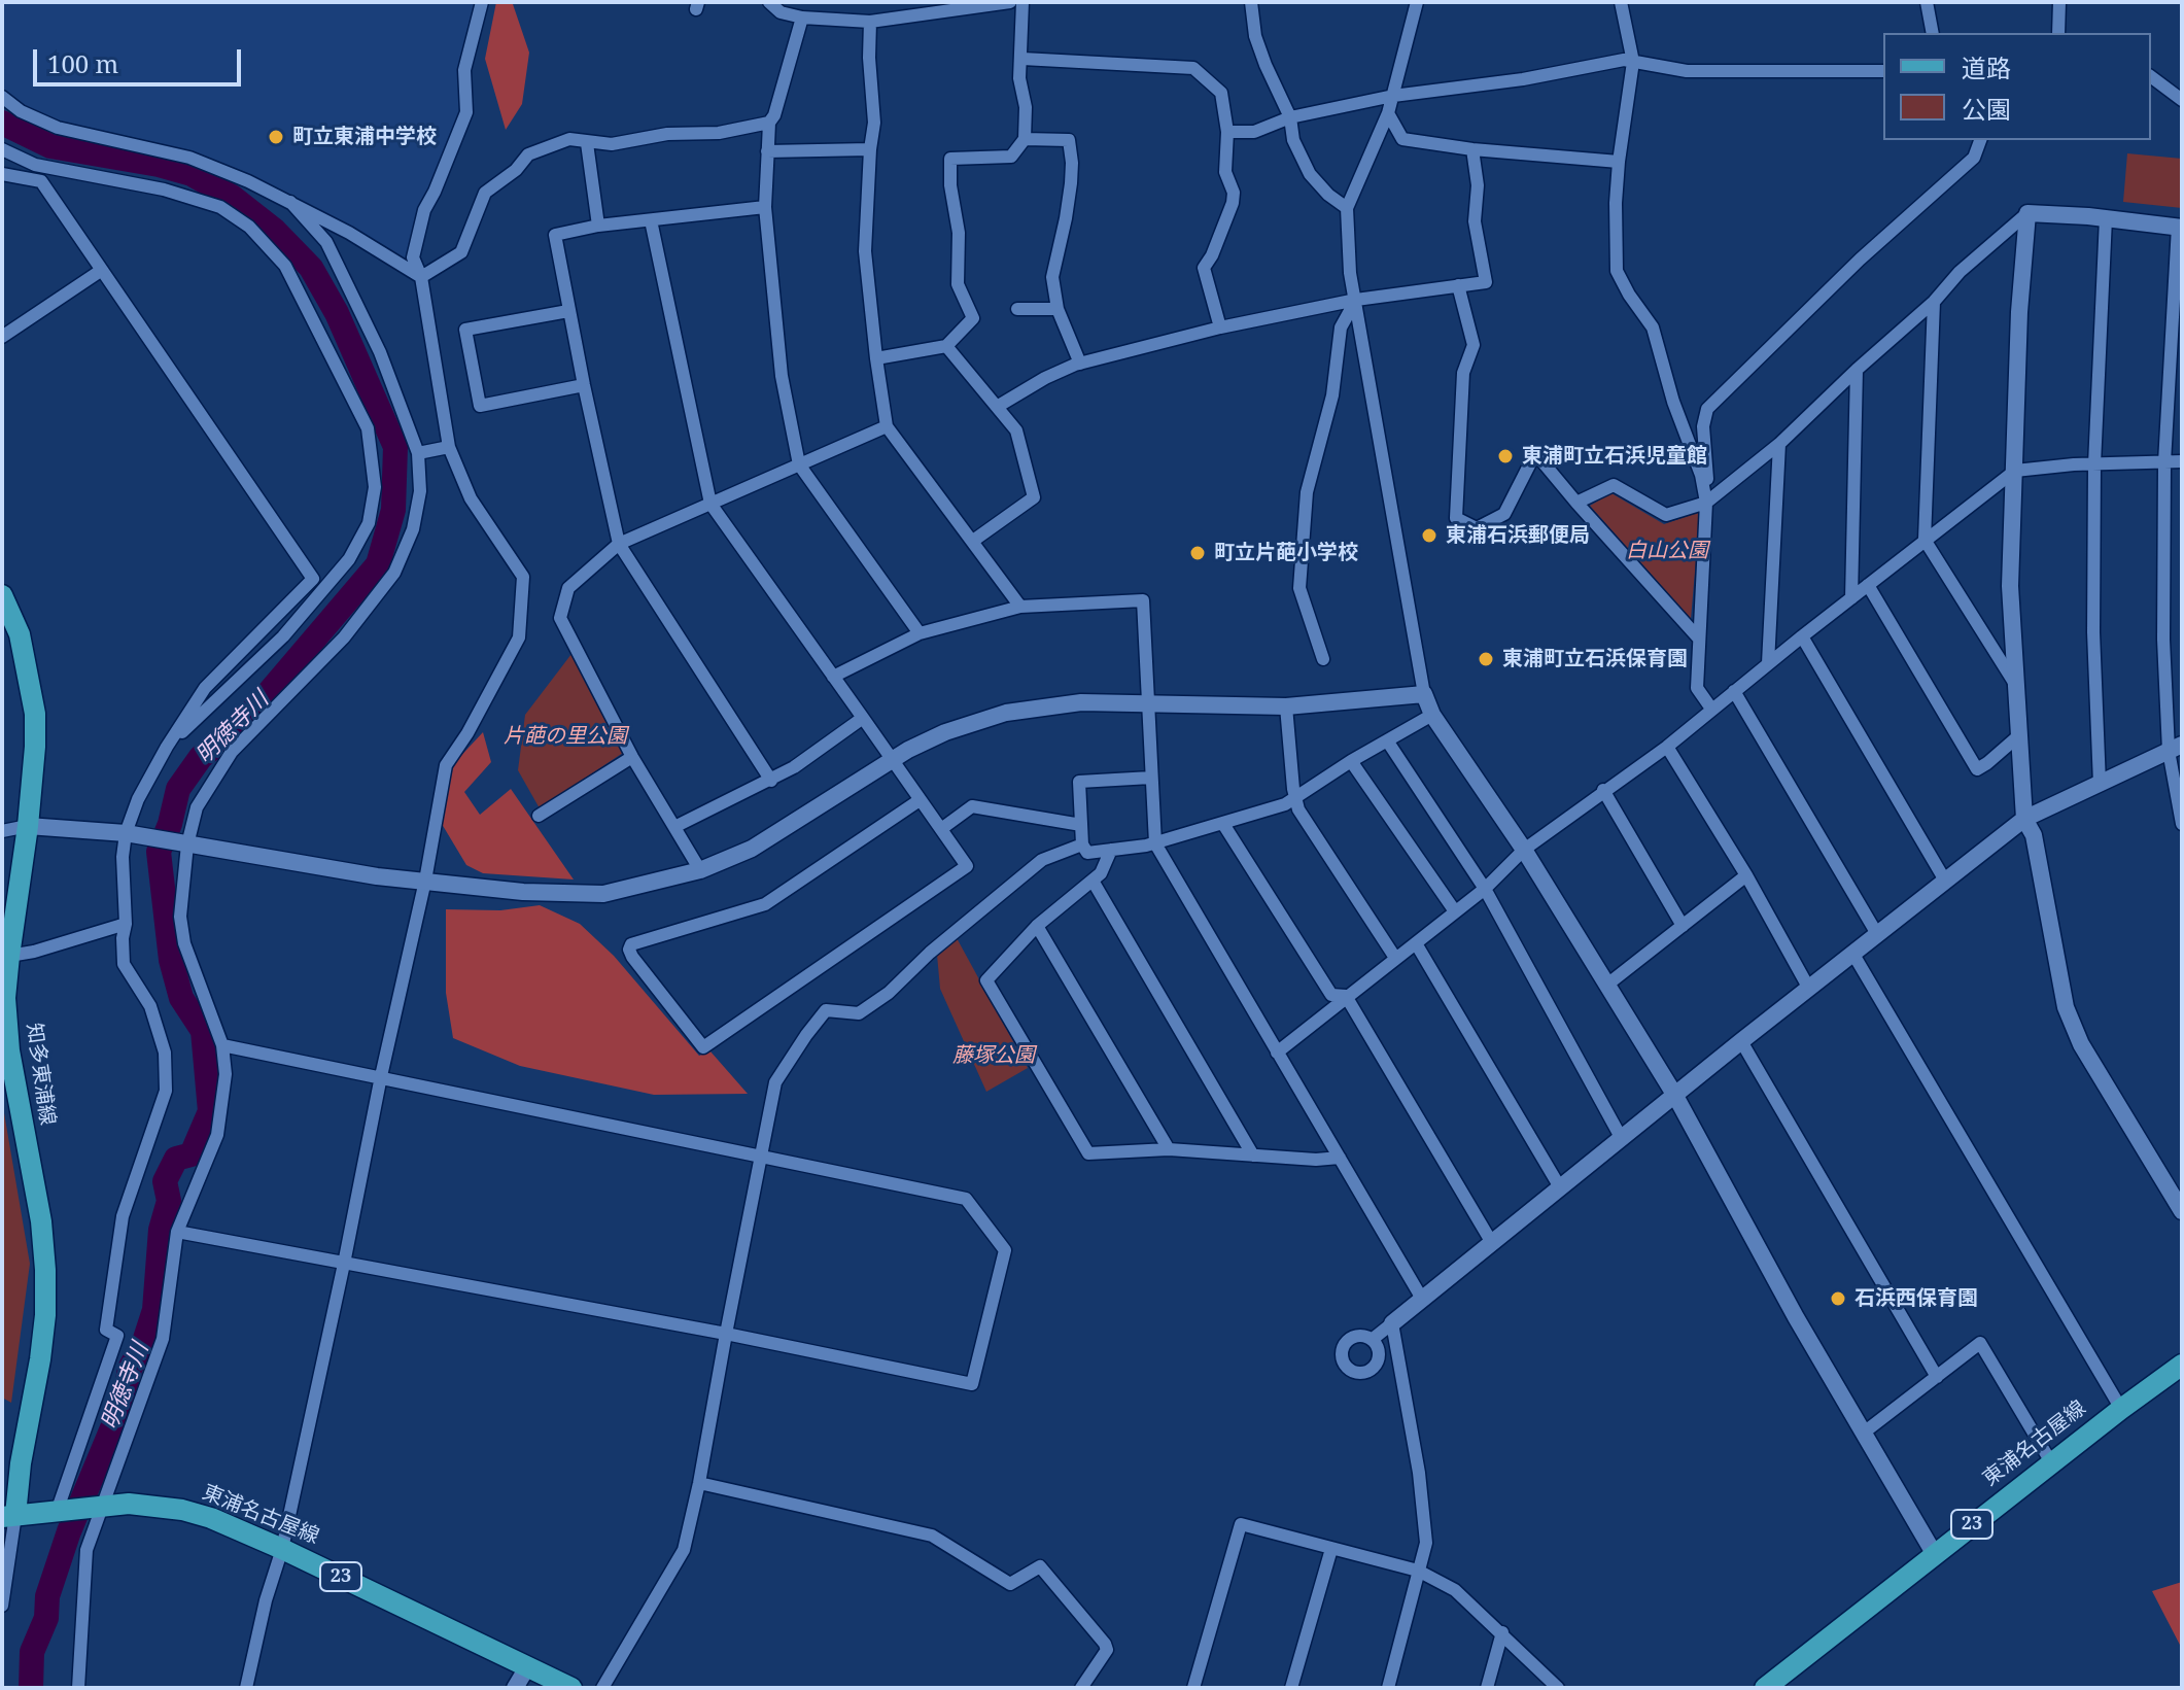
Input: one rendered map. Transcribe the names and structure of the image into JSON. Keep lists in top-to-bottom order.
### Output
{
  "streets": {
    "main road": ["知多東浦線", "東浦名古屋線", "23"]
  },
  "crossings": [
    ["知多東浦線", "東浦名古屋線"]
  ],
  "water": ["明徳寺川"],
  "parks": ["白山公園", "片葩の里公園", "藤塚公園"],
  "places": [
    "町立東浦中学校",
    "東浦町立石浜児童館",
    "東浦石浜郵便局",
    "町立片葩小学校",
    "東浦町立石浜保育園",
    "石浜西保育園"
  ],
  "legend": ["道路", "公園"],
  "scale_bar": "100 m"
}
